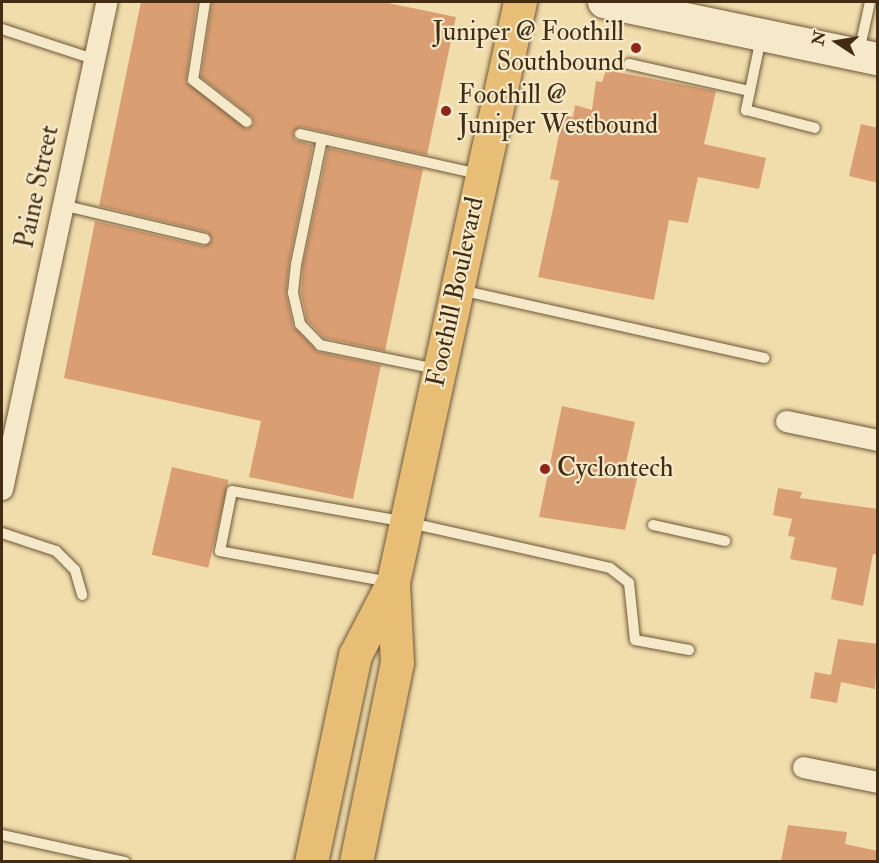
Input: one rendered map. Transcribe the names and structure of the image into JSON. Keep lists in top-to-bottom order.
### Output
{
  "streets": {
    "main road": ["Foothill Boulevard"],
    "street": ["Paine Street"]
  },
  "places": ["Juniper @ Foothill Southbound", "Foothill @ Juniper Westbound", "Cyclontech"],
  "north": "left"
}
